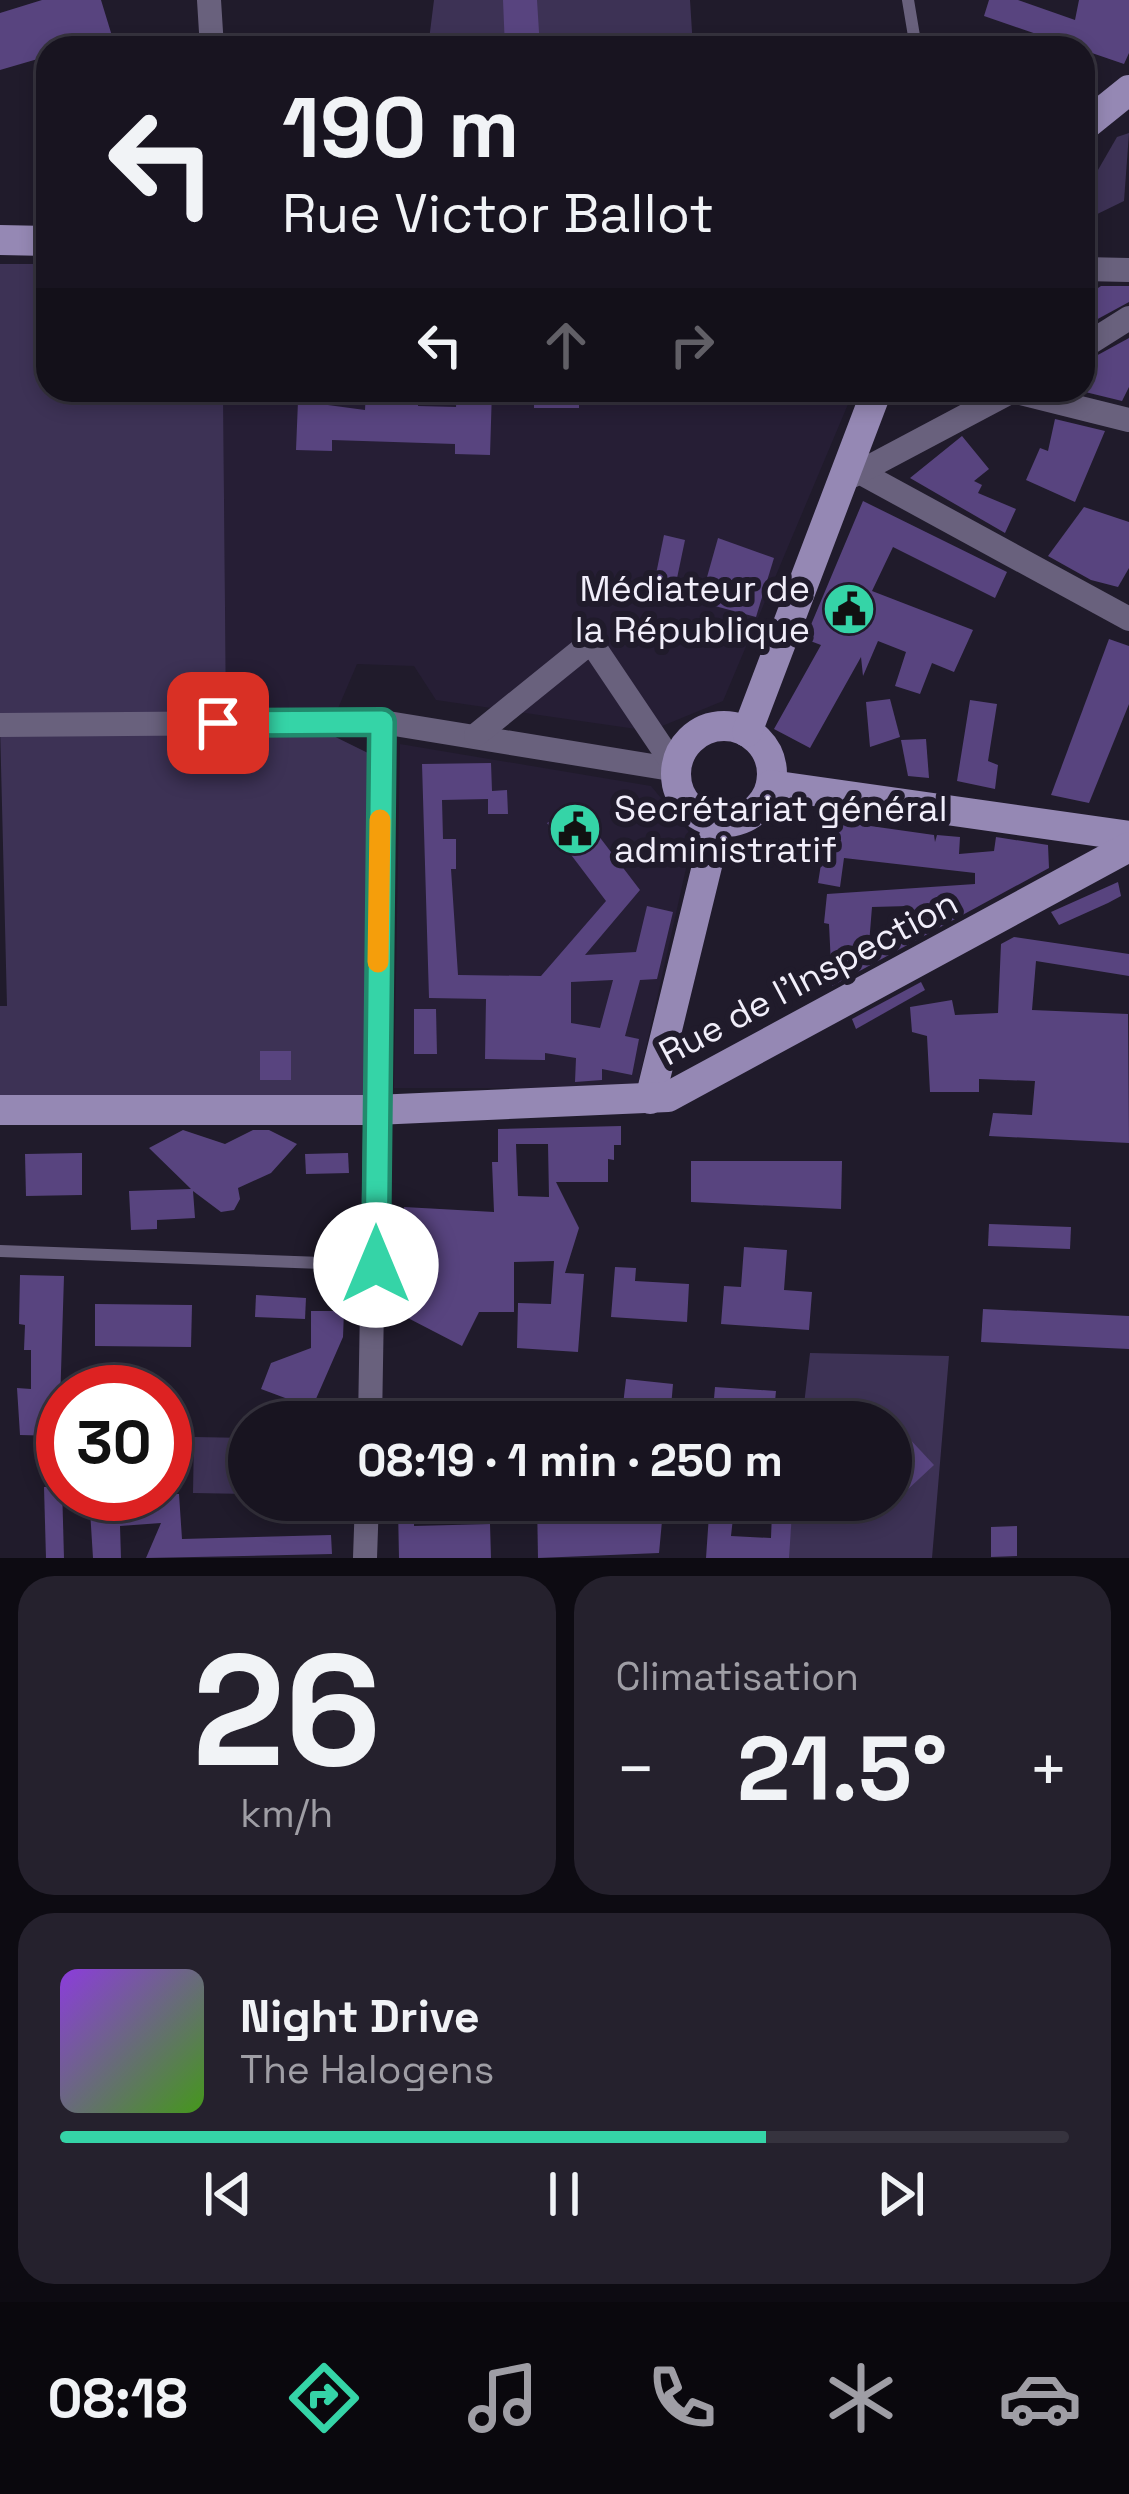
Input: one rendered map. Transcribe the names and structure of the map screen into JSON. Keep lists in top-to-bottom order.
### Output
{
  "streets": {
    "street": ["Rue de l'Inspection"]
  },
  "places": {
    "public building": ["Médiateur de la République", "Secrétariat général administratif"]
  },
  "page": {
    "turn": ["190 m", "Rue Victor Ballot"],
    "limit": "30",
    "trip": "08:19 · 1 min · 250 m",
    "tile": [
      ["26", "km/h"],
      "Climatisation"
    ],
    "heat": ["−", "21.5°", "+"],
    "song": ["Night Drive", "The Halogens"],
    "tabs": "08:18"
  }
}
